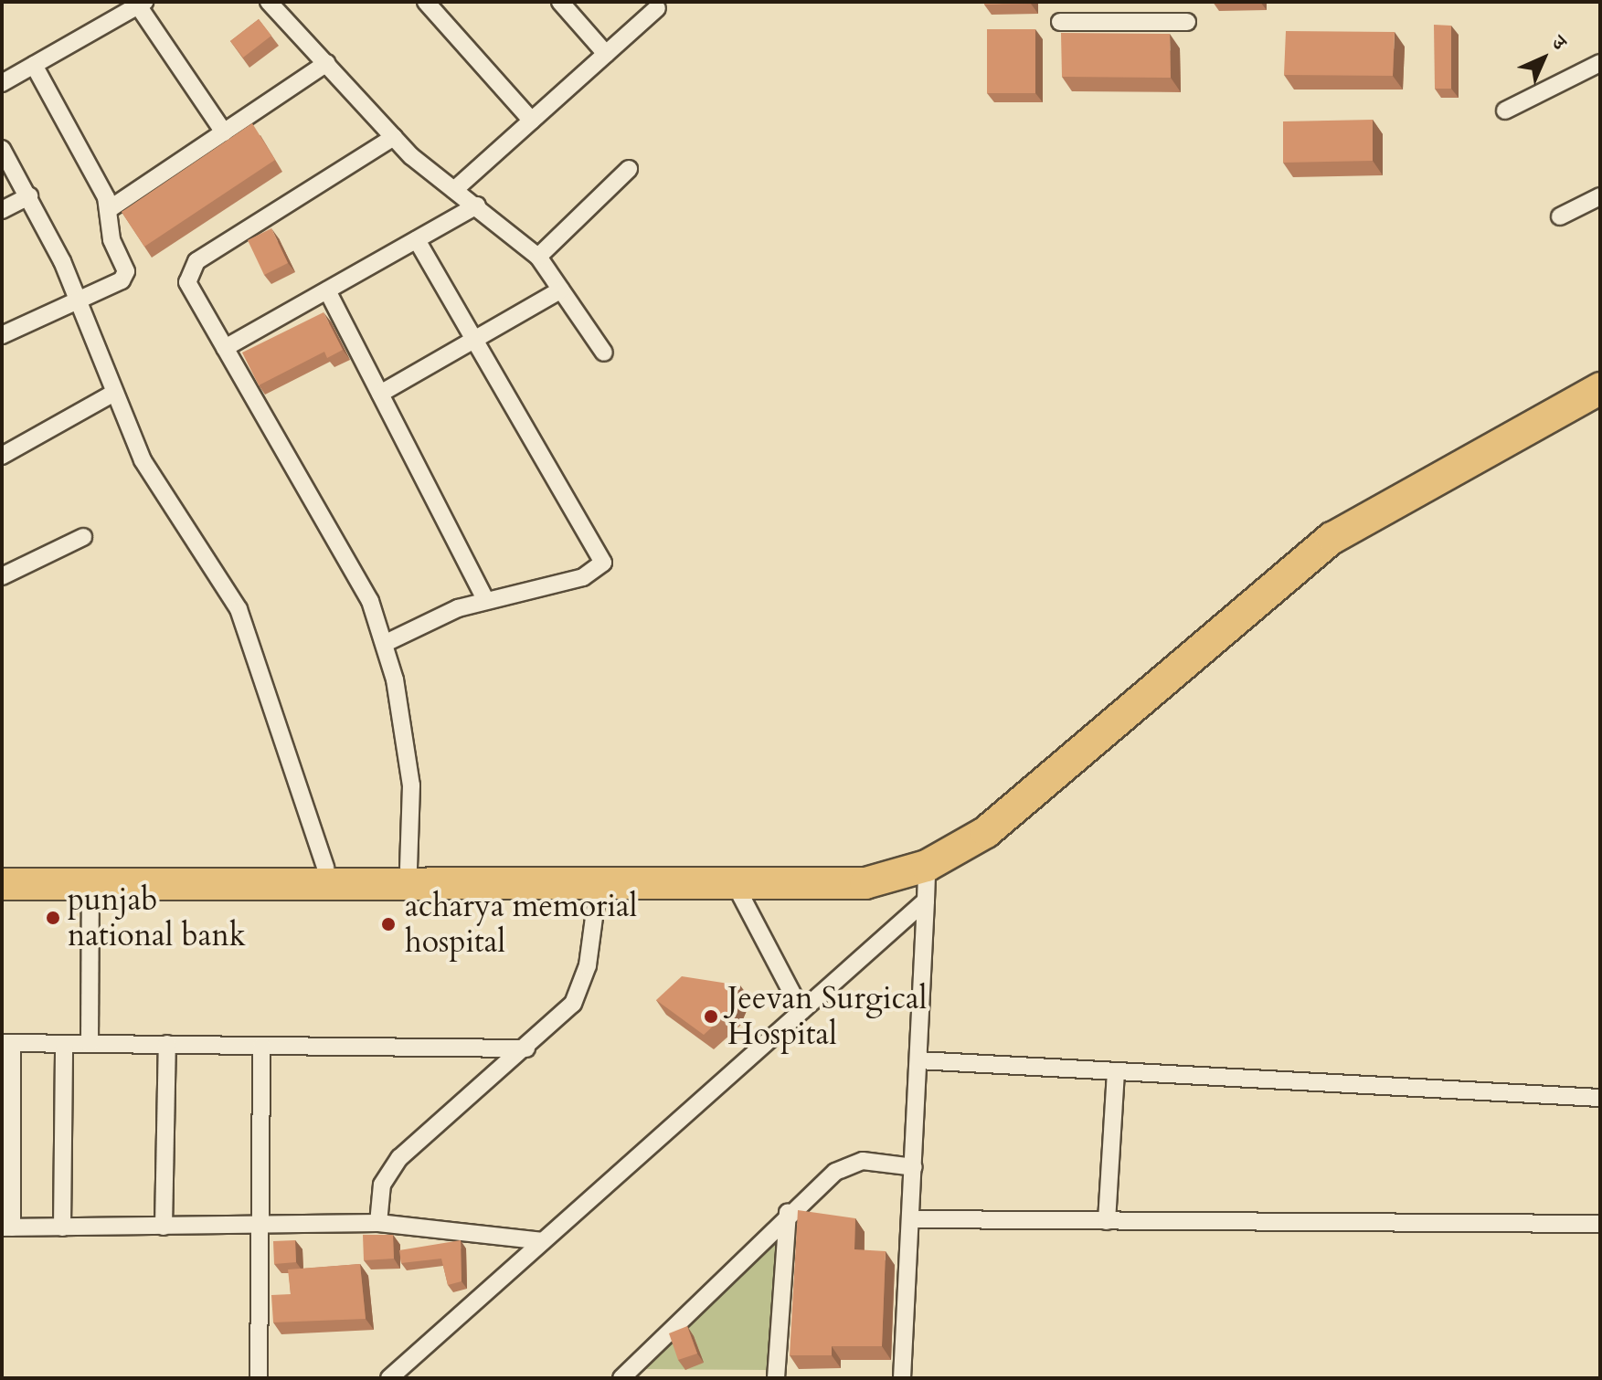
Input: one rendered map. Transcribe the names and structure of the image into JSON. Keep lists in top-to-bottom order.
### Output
{
  "places": ["punjab national bank", "acharya memorial hospital", "Jeevan Surgical Hospital"],
  "north": "top right"
}
